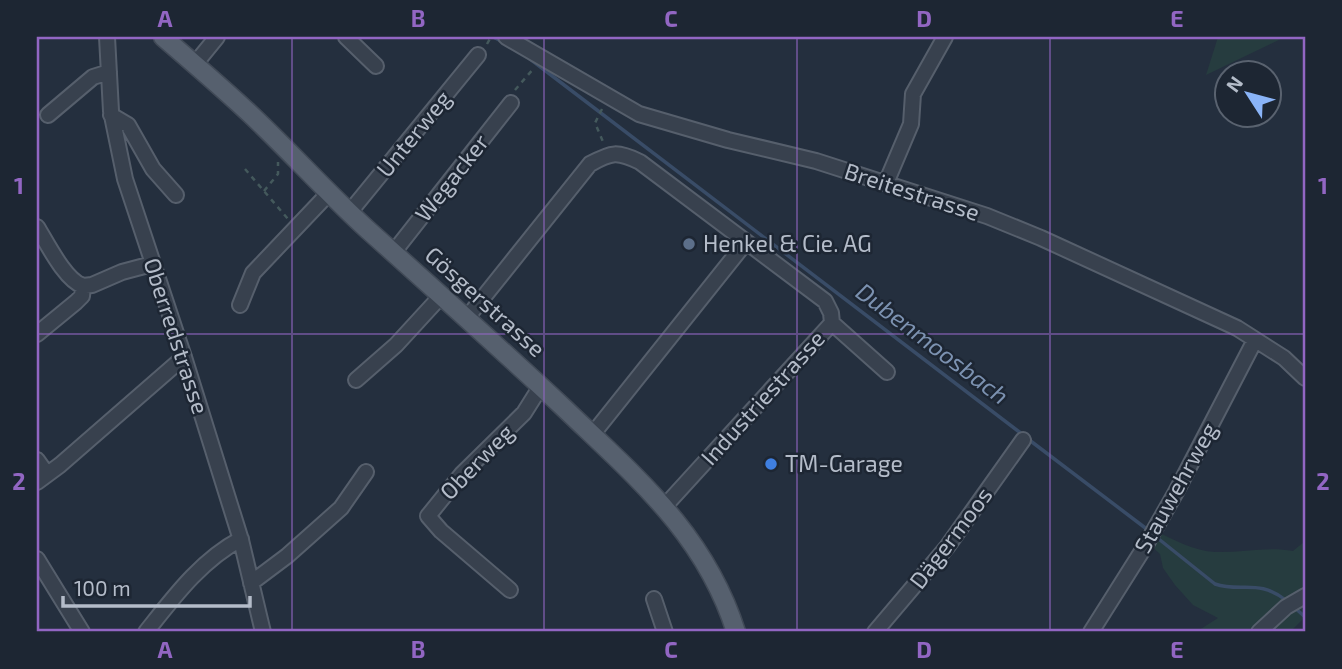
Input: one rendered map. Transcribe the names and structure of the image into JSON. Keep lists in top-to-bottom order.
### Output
{
  "streets": {
    "main road": ["Gösgerstrasse"],
    "street": [
      "Unterweg",
      "Wegacker",
      "Breitestrasse",
      "Oberredstrasse",
      "Industriestrasse",
      "Oberweg",
      "Stauwehrweg",
      "Dägermoos"
    ]
  },
  "crossings": [
    ["Unterweg", "Gösgerstrasse"],
    ["Wegacker", "Gösgerstrasse"],
    ["Breitestrasse", "Stauwehrweg"],
    ["Gösgerstrasse", "Industriestrasse"],
    ["Gösgerstrasse", "Oberweg"]
  ],
  "water": ["Dubenmoosbach"],
  "places": ["Henkel & Cie. AG", "TM-Garage"],
  "scale_bar": "100 m",
  "north": "top left",
  "grid": {
    "columns": [
      "A",
      "B",
      "C",
      "D",
      "E"
    ],
    "rows": ["1", "2"]
  }
}
